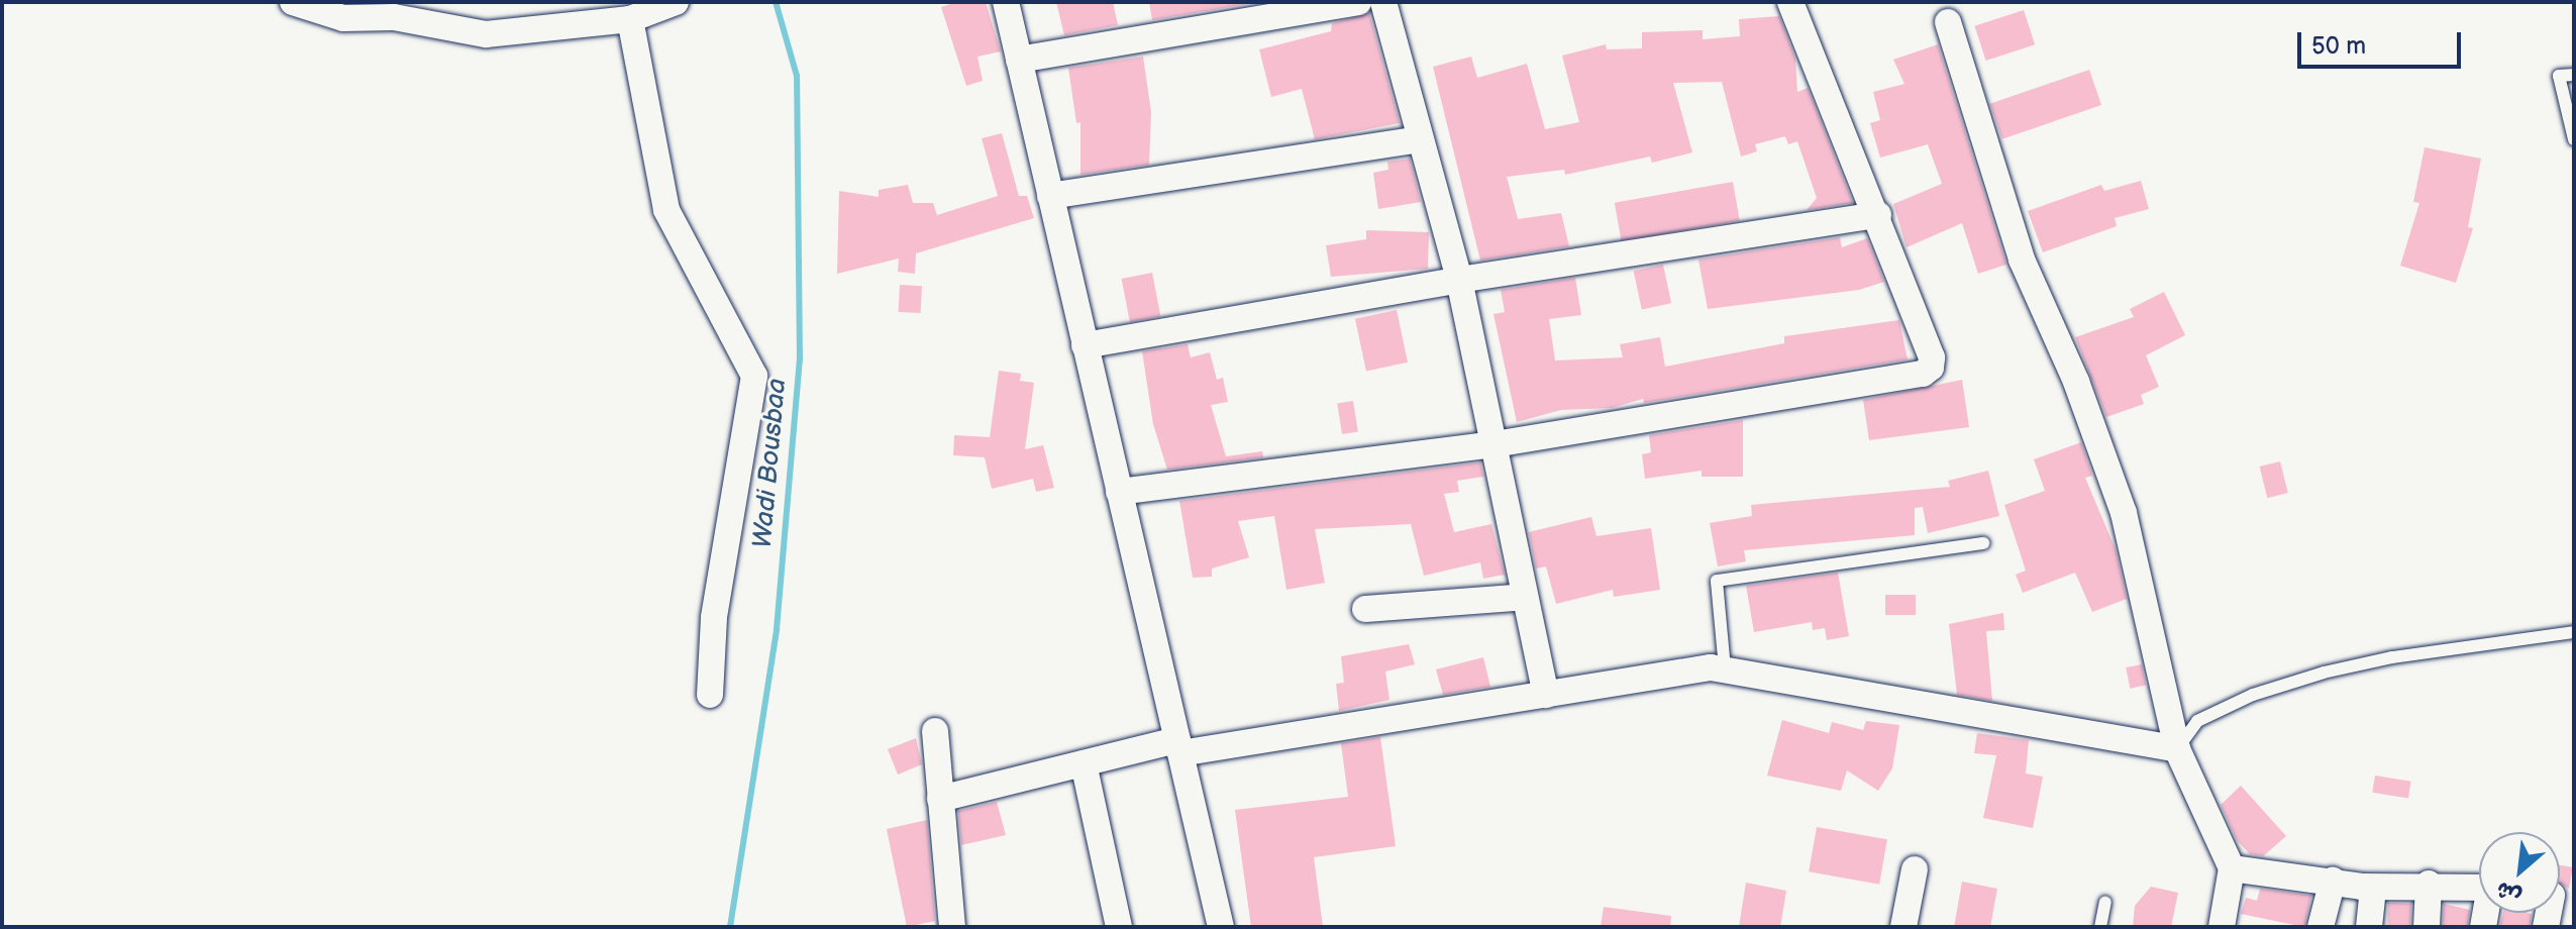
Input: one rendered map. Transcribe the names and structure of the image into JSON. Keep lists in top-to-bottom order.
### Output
{
  "water": ["Wadi Bousbaa"],
  "scale_bar": "50 m",
  "north": "bottom left"
}
